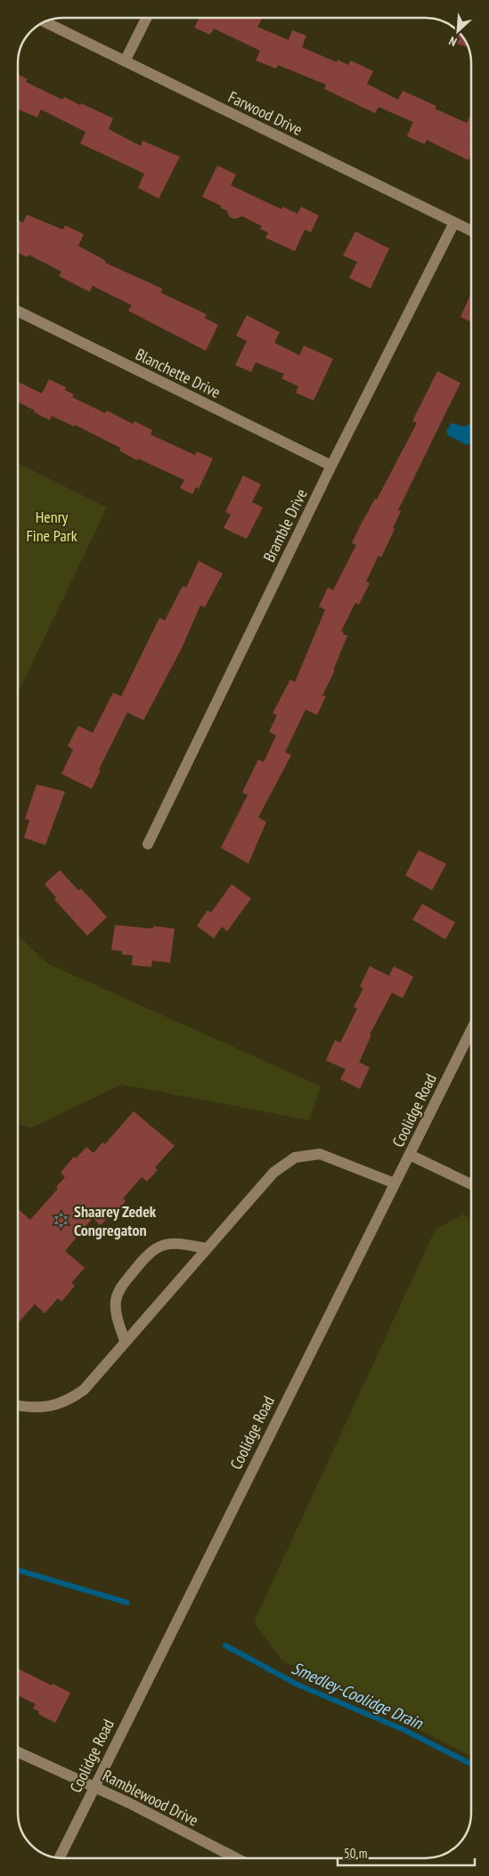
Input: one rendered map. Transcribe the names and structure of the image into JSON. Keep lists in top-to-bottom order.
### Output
{
  "streets": {
    "street": [
      "Farwood Drive",
      "Blanchette Drive",
      "Bramble Drive",
      "Coolidge Road",
      "Ramblewood Drive"
    ]
  },
  "crossings": [
    ["Farwood Drive", "Bramble Drive"],
    ["Blanchette Drive", "Bramble Drive"],
    ["Coolidge Road", "Ramblewood Drive"]
  ],
  "water": ["Smedley-Coolidge Drain"],
  "parks": ["Henry Fine Park"],
  "places": {
    "synagogue": ["Shaarey Zedek Congregaton"]
  },
  "scale_bar": "50 m",
  "north": "bottom left"
}
